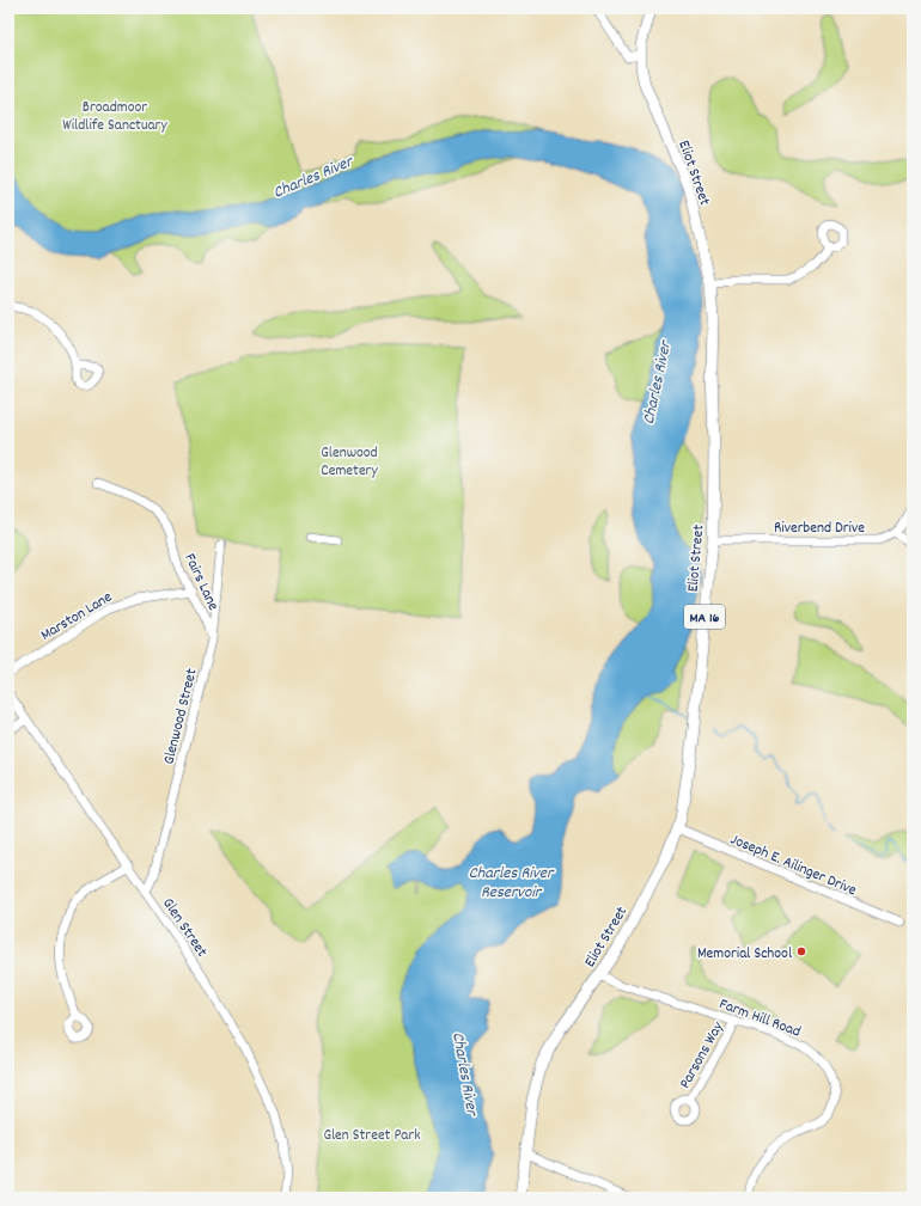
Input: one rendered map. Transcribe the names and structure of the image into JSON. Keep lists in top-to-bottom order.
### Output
{
  "streets": {
    "main road": ["Eliot Street", "MA 16"],
    "street": [
      "Riverbend Drive",
      "Fairs Lane",
      "Marston Lane",
      "Glenwood Street",
      "Joseph E. Ailinger Drive",
      "Glen Street",
      "Farm Hill Road",
      "Parsons Way"
    ]
  },
  "crossings": [
    ["Eliot Street", "Riverbend Drive"],
    ["Eliot Street", "Joseph E. Ailinger Drive"],
    ["Eliot Street", "Farm Hill Road"],
    ["Fairs Lane", "Marston Lane"],
    ["Fairs Lane", "Glenwood Street"],
    ["Glenwood Street", "Glen Street"],
    ["Farm Hill Road", "Parsons Way"]
  ],
  "water": ["Charles River", "Charles River Reservoir"],
  "parks": ["Broadmoor Wildlife Sanctuary", "Glenwood Cemetery", "Glen Street Park"],
  "places": ["Memorial School"]
}
